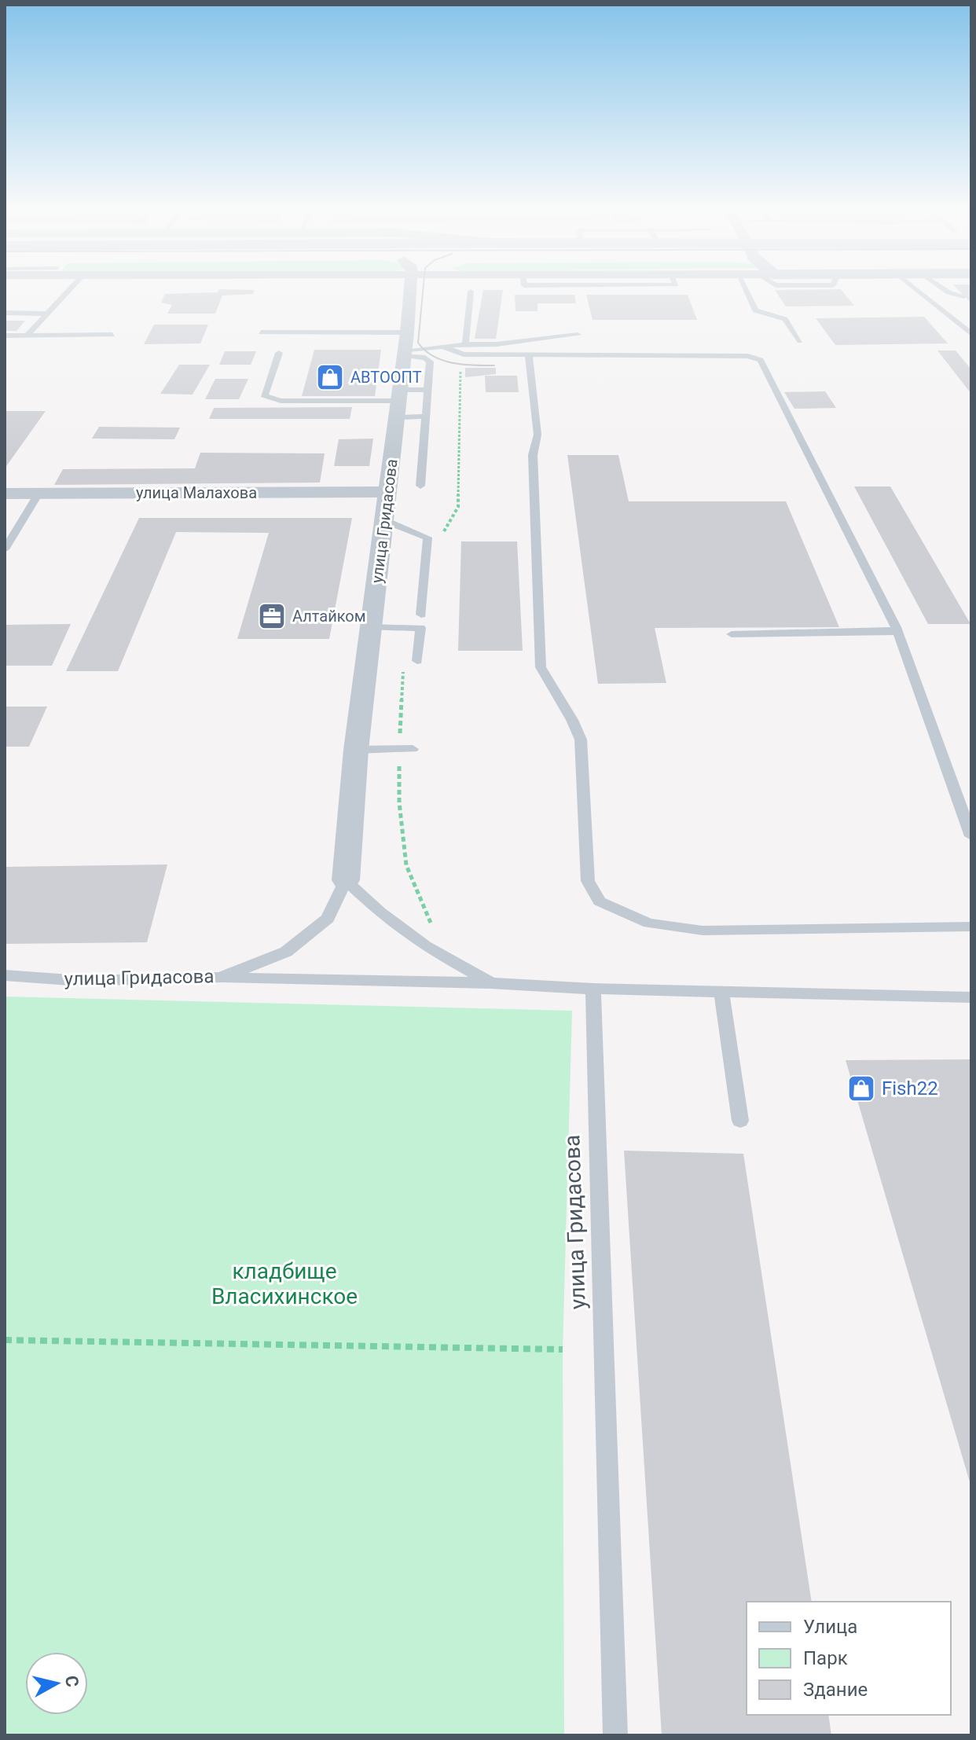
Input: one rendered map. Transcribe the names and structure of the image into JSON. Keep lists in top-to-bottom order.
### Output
{
  "streets": {
    "street": ["улица Малахова", "улица Гридасова"]
  },
  "crossings": [
    ["улица Малахова", "улица Гридасова"]
  ],
  "parks": ["кладбище Власихинское"],
  "places": {
    "shop": ["АВТООПТ", "Fish22"],
    "office": ["Алтайком"]
  },
  "legend": ["Улица", "Парк", "Здание"],
  "north": "right"
}
